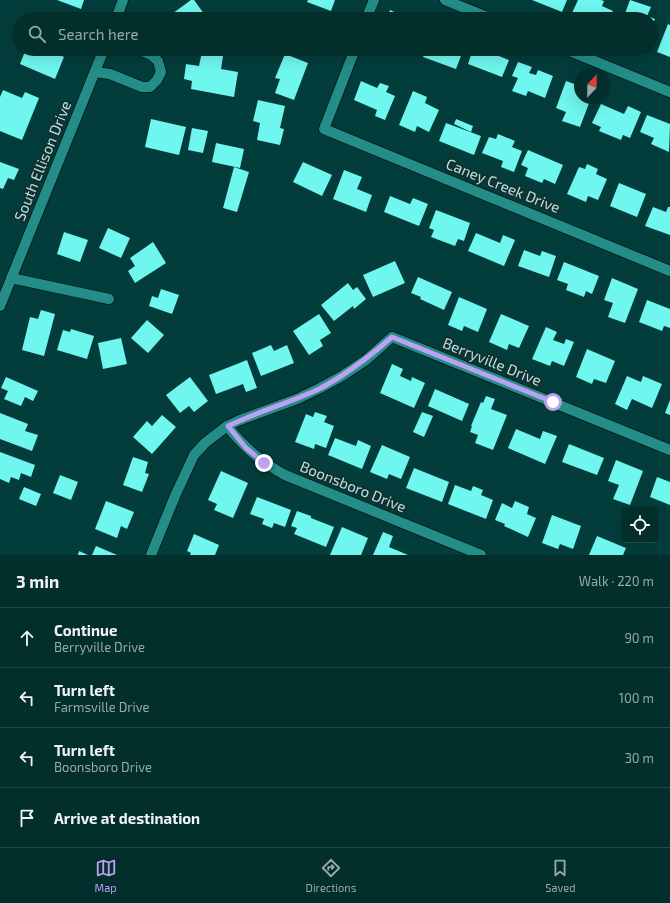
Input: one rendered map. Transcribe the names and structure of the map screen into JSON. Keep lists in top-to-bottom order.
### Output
{
  "streets": {
    "street": [
      "South Ellison Drive",
      "Caney Creek Drive",
      "Berryville Drive",
      "Boonsboro Drive"
    ]
  },
  "crossings": [
    ["Berryville Drive", "Boonsboro Drive"]
  ],
  "north": "top",
  "page": {
    "search": "Search here",
    "heading": ["3 min", "Walk · 220 m"],
    "list": [
      ["Continue", "Berryville Drive", "90 m"],
      ["Turn left", "Farmsville Drive", "100 m"],
      ["Turn left", "Boonsboro Drive", "30 m"],
      "Arrive at destination"
    ],
    "nav": ["Map", "Directions", "Saved"]
  }
}
